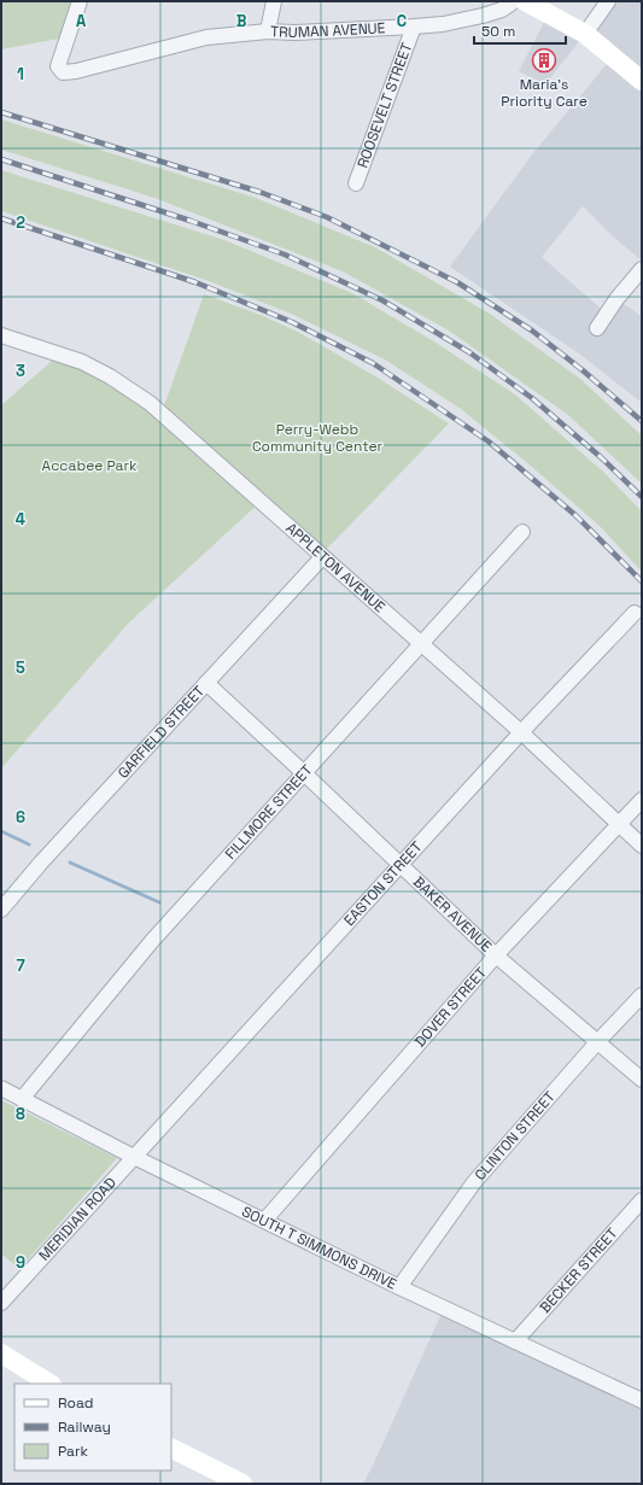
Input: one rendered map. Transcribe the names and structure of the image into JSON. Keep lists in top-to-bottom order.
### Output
{
  "streets": {
    "street": [
      "TRUMAN AVENUE",
      "ROOSEVELT STREET",
      "APPLETON AVENUE",
      "GARFIELD STREET",
      "FILLMORE STREET",
      "EASTON STREET",
      "BAKER AVENUE",
      "DOVER STREET",
      "CLINTON STREET",
      "MERIDIAN ROAD",
      "SOUTH T SIMMONS DRIVE",
      "BECKER STREET"
    ]
  },
  "crossings": [
    ["TRUMAN AVENUE", "ROOSEVELT STREET"],
    ["APPLETON AVENUE", "GARFIELD STREET"],
    ["APPLETON AVENUE", "FILLMORE STREET"],
    ["APPLETON AVENUE", "EASTON STREET"],
    ["APPLETON AVENUE", "DOVER STREET"],
    ["GARFIELD STREET", "BAKER AVENUE"],
    ["FILLMORE STREET", "BAKER AVENUE"],
    ["FILLMORE STREET", "SOUTH T SIMMONS DRIVE"],
    ["EASTON STREET", "BAKER AVENUE"],
    ["EASTON STREET", "MERIDIAN ROAD"],
    ["EASTON STREET", "SOUTH T SIMMONS DRIVE"],
    ["BAKER AVENUE", "DOVER STREET"],
    ["BAKER AVENUE", "CLINTON STREET"],
    ["DOVER STREET", "SOUTH T SIMMONS DRIVE"],
    ["CLINTON STREET", "SOUTH T SIMMONS DRIVE"],
    ["MERIDIAN ROAD", "SOUTH T SIMMONS DRIVE"],
    ["SOUTH T SIMMONS DRIVE", "BECKER STREET"]
  ],
  "parks": ["Perry-Webb Community Center", "Accabee Park"],
  "places": {
    "building": ["Maria's Priority Care"]
  },
  "legend": ["Road", "Railway", "Park"],
  "scale_bar": "50 m",
  "grid": {
    "columns": ["A", "B", "C"],
    "rows": [
      "1",
      "2",
      "3",
      "4",
      "5",
      "6",
      "7",
      "8",
      "9"
    ]
  }
}
